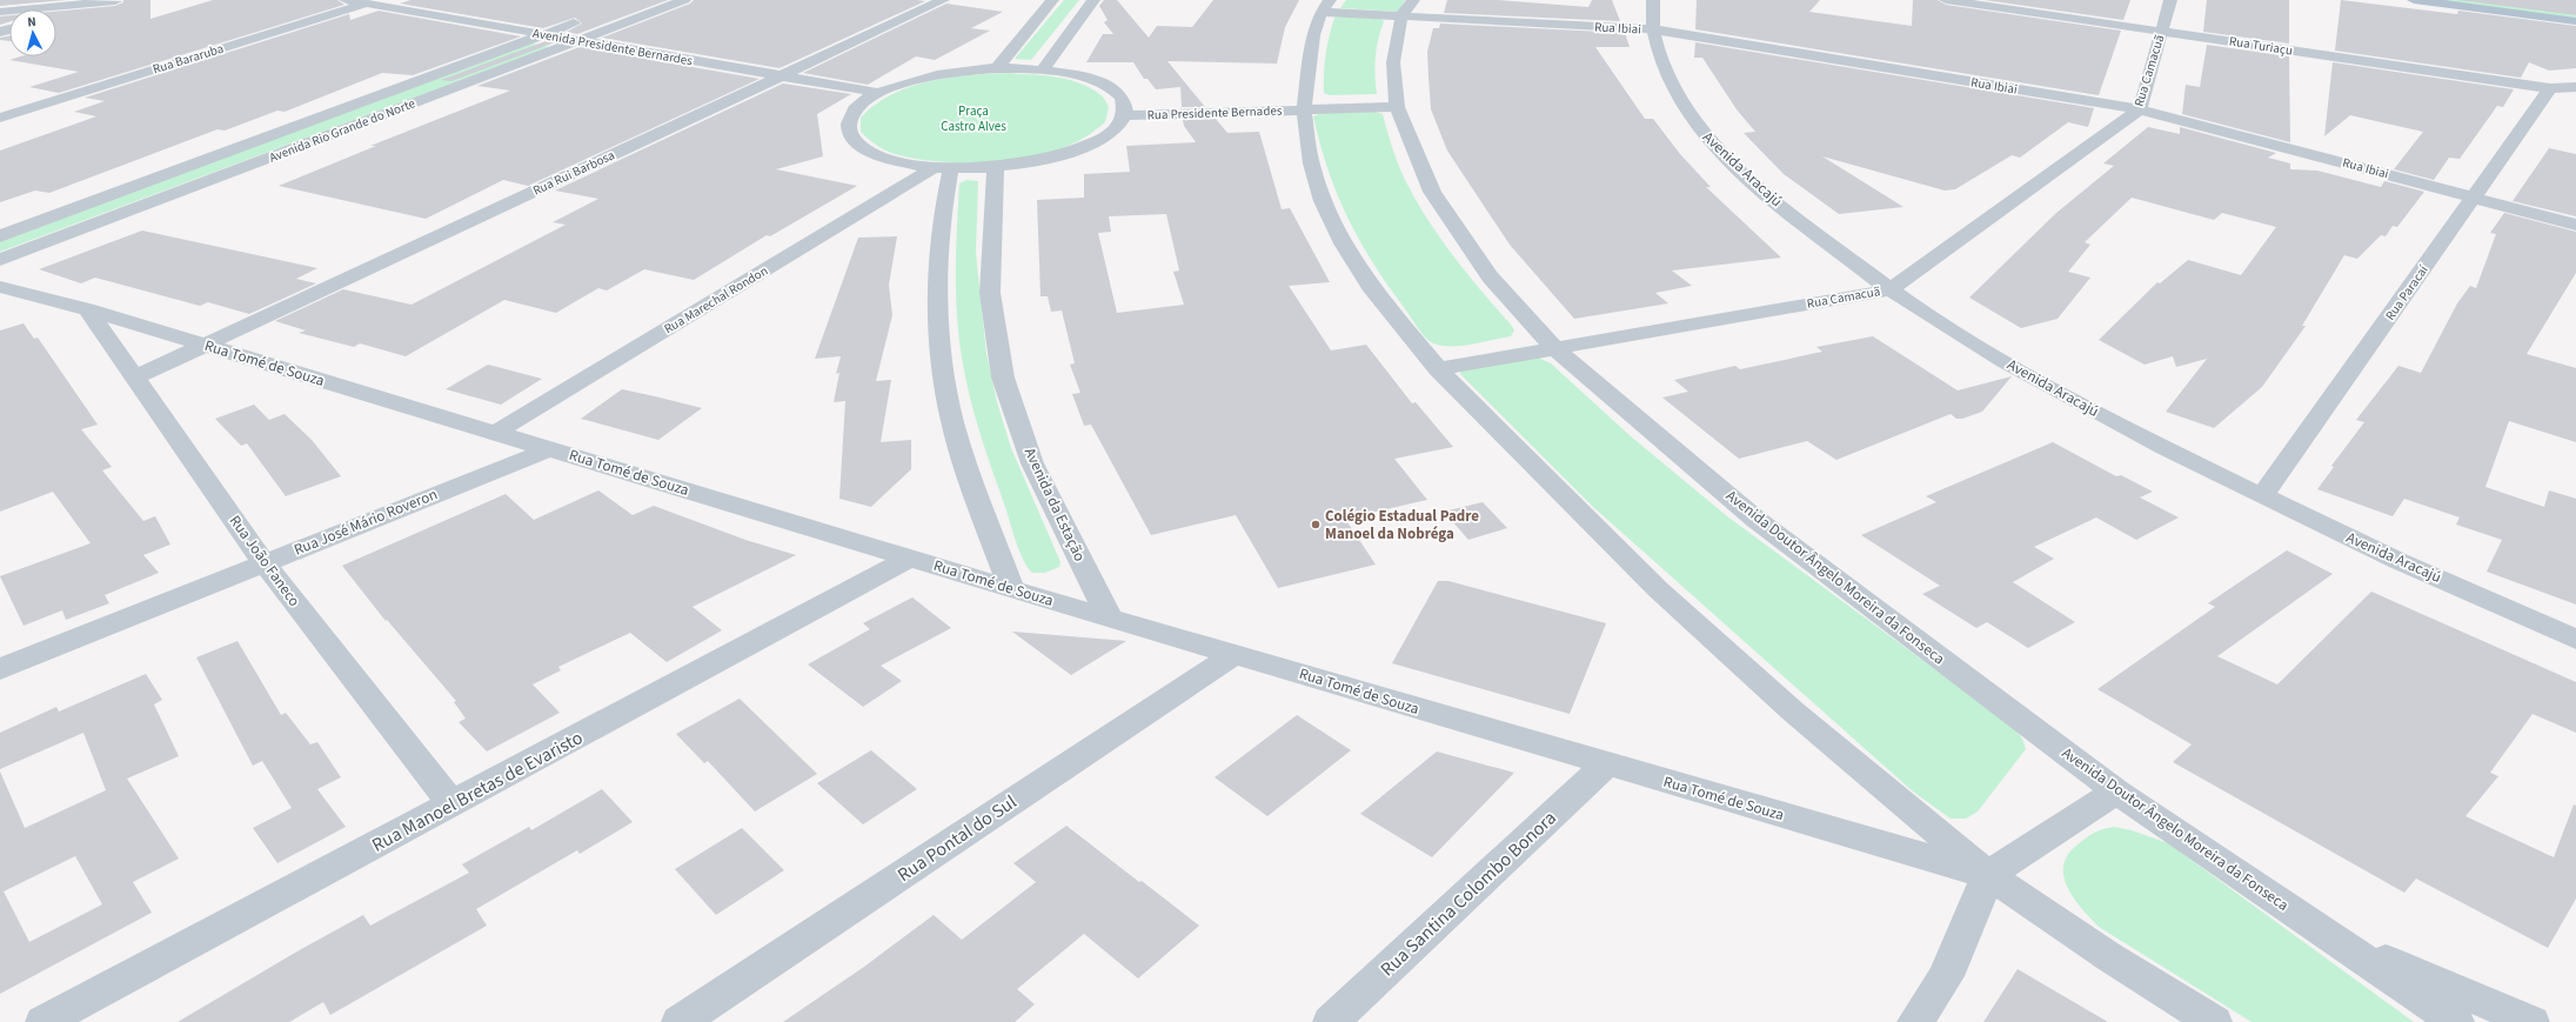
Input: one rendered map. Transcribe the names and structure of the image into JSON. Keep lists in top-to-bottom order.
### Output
{
  "streets": {
    "street": [
      "Rua Ibiai",
      "Rua Turiaçu",
      "Avenida Presidente Bernardes",
      "Rua Bararuba",
      "Rua Camacuã",
      "Rua Presidente Bernades",
      "Avenida Rio Grande do Norte",
      "Avenida Aracajú",
      "Rua Rui Barbosa",
      "Rua Paracaí",
      "Rua Marechal Rondon",
      "Rua Tomé de Souza",
      "Avenida da Estação",
      "Rua José Mário Roveron",
      "Rua João Faneco",
      "Avenida Doutor Ângelo Moreira da Fonseca",
      "Rua Manoel Bretas de Evaristo",
      "Rua Pontal do Sul",
      "Rua Santina Colombo Bonora"
    ]
  },
  "crossings": [
    ["Rua Ibiai", "Rua Camacuã"],
    ["Rua Ibiai", "Avenida Aracajú"],
    ["Rua Ibiai", "Rua Paracaí"],
    ["Rua Ibiai", "Avenida Doutor Ângelo Moreira da Fonseca"],
    ["Rua Turiaçu", "Rua Camacuã"],
    ["Rua Turiaçu", "Rua Paracaí"],
    ["Avenida Presidente Bernardes", "Rua Bararuba"],
    ["Avenida Presidente Bernardes", "Avenida Rio Grande do Norte"],
    ["Avenida Presidente Bernardes", "Rua Rui Barbosa"],
    ["Rua Camacuã", "Avenida Aracajú"],
    ["Rua Camacuã", "Avenida Doutor Ângelo Moreira da Fonseca"],
    ["Rua Presidente Bernades", "Avenida Doutor Ângelo Moreira da Fonseca"],
    ["Avenida Aracajú", "Rua Paracaí"],
    ["Rua Rui Barbosa", "Rua Tomé de Souza"],
    ["Rua Rui Barbosa", "Rua João Faneco"],
    ["Rua Marechal Rondon", "Rua Tomé de Souza"],
    ["Rua Tomé de Souza", "Avenida da Estação"],
    ["Rua Tomé de Souza", "Rua José Mário Roveron"],
    ["Rua Tomé de Souza", "Rua João Faneco"],
    ["Rua Tomé de Souza", "Rua Manoel Bretas de Evaristo"],
    ["Rua Tomé de Souza", "Rua Pontal do Sul"],
    ["Rua Tomé de Souza", "Rua Santina Colombo Bonora"],
    ["Rua José Mário Roveron", "Rua João Faneco"],
    ["Rua João Faneco", "Rua Manoel Bretas de Evaristo"]
  ],
  "parks": ["Praça Castro Alves"],
  "places": ["Colégio Estadual Padre Manoel da Nobréga"],
  "north": "top"
}
